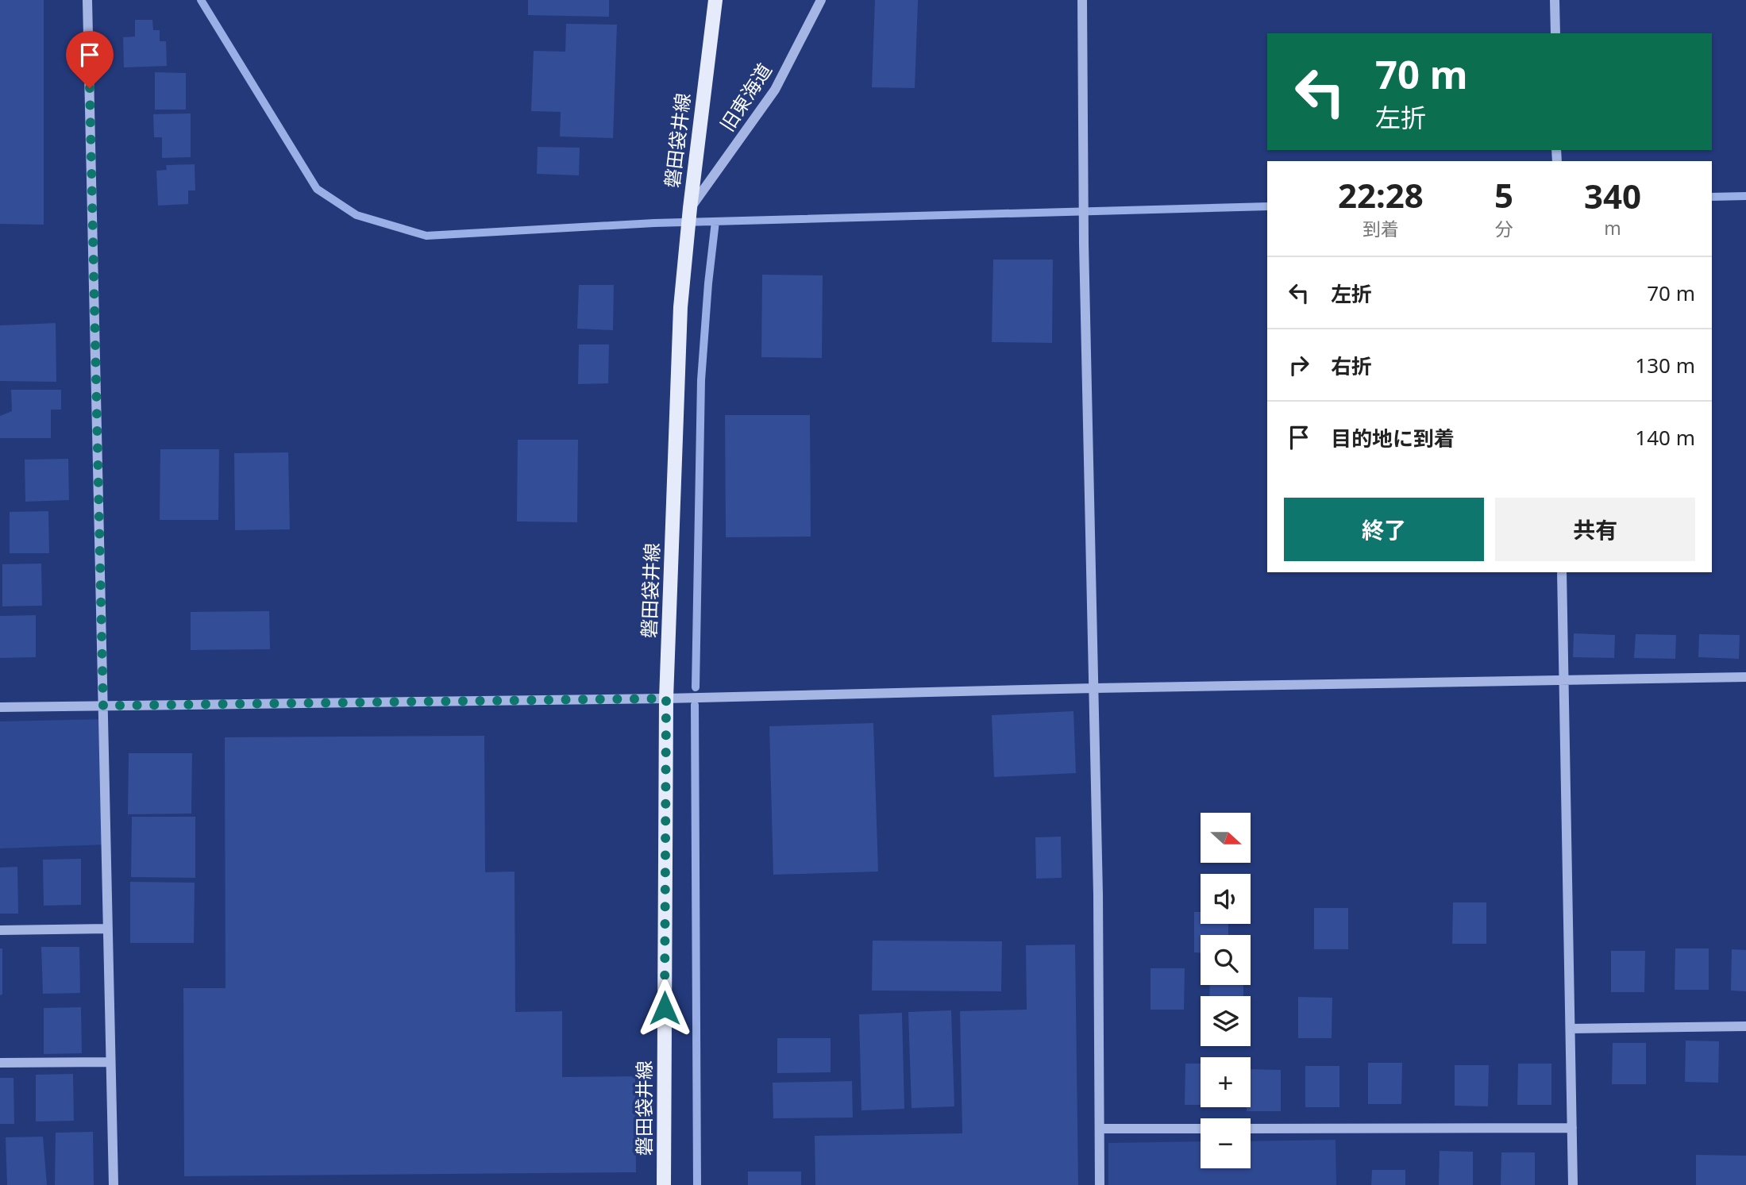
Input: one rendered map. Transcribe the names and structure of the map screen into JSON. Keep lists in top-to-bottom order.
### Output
{
  "streets": {
    "main road": ["磐田袋井線"],
    "street": ["旧東海道"]
  },
  "crossings": [
    ["旧東海道", "磐田袋井線"]
  ],
  "north": "right",
  "page": {
    "turn": ["70 m", "左折"],
    "eta": [
      "22:28",
      "到着",
      "5",
      "分",
      "340",
      "m"
    ],
    "list": [
      {
        "name": "左折",
        "value": "70 m"
      },
      {
        "name": "右折",
        "value": "130 m"
      },
      {
        "name": "目的地に到着",
        "value": "140 m"
      }
    ],
    "buttons": ["終了", "共有"],
    "map_buttons": ["+", "−"]
  }
}
